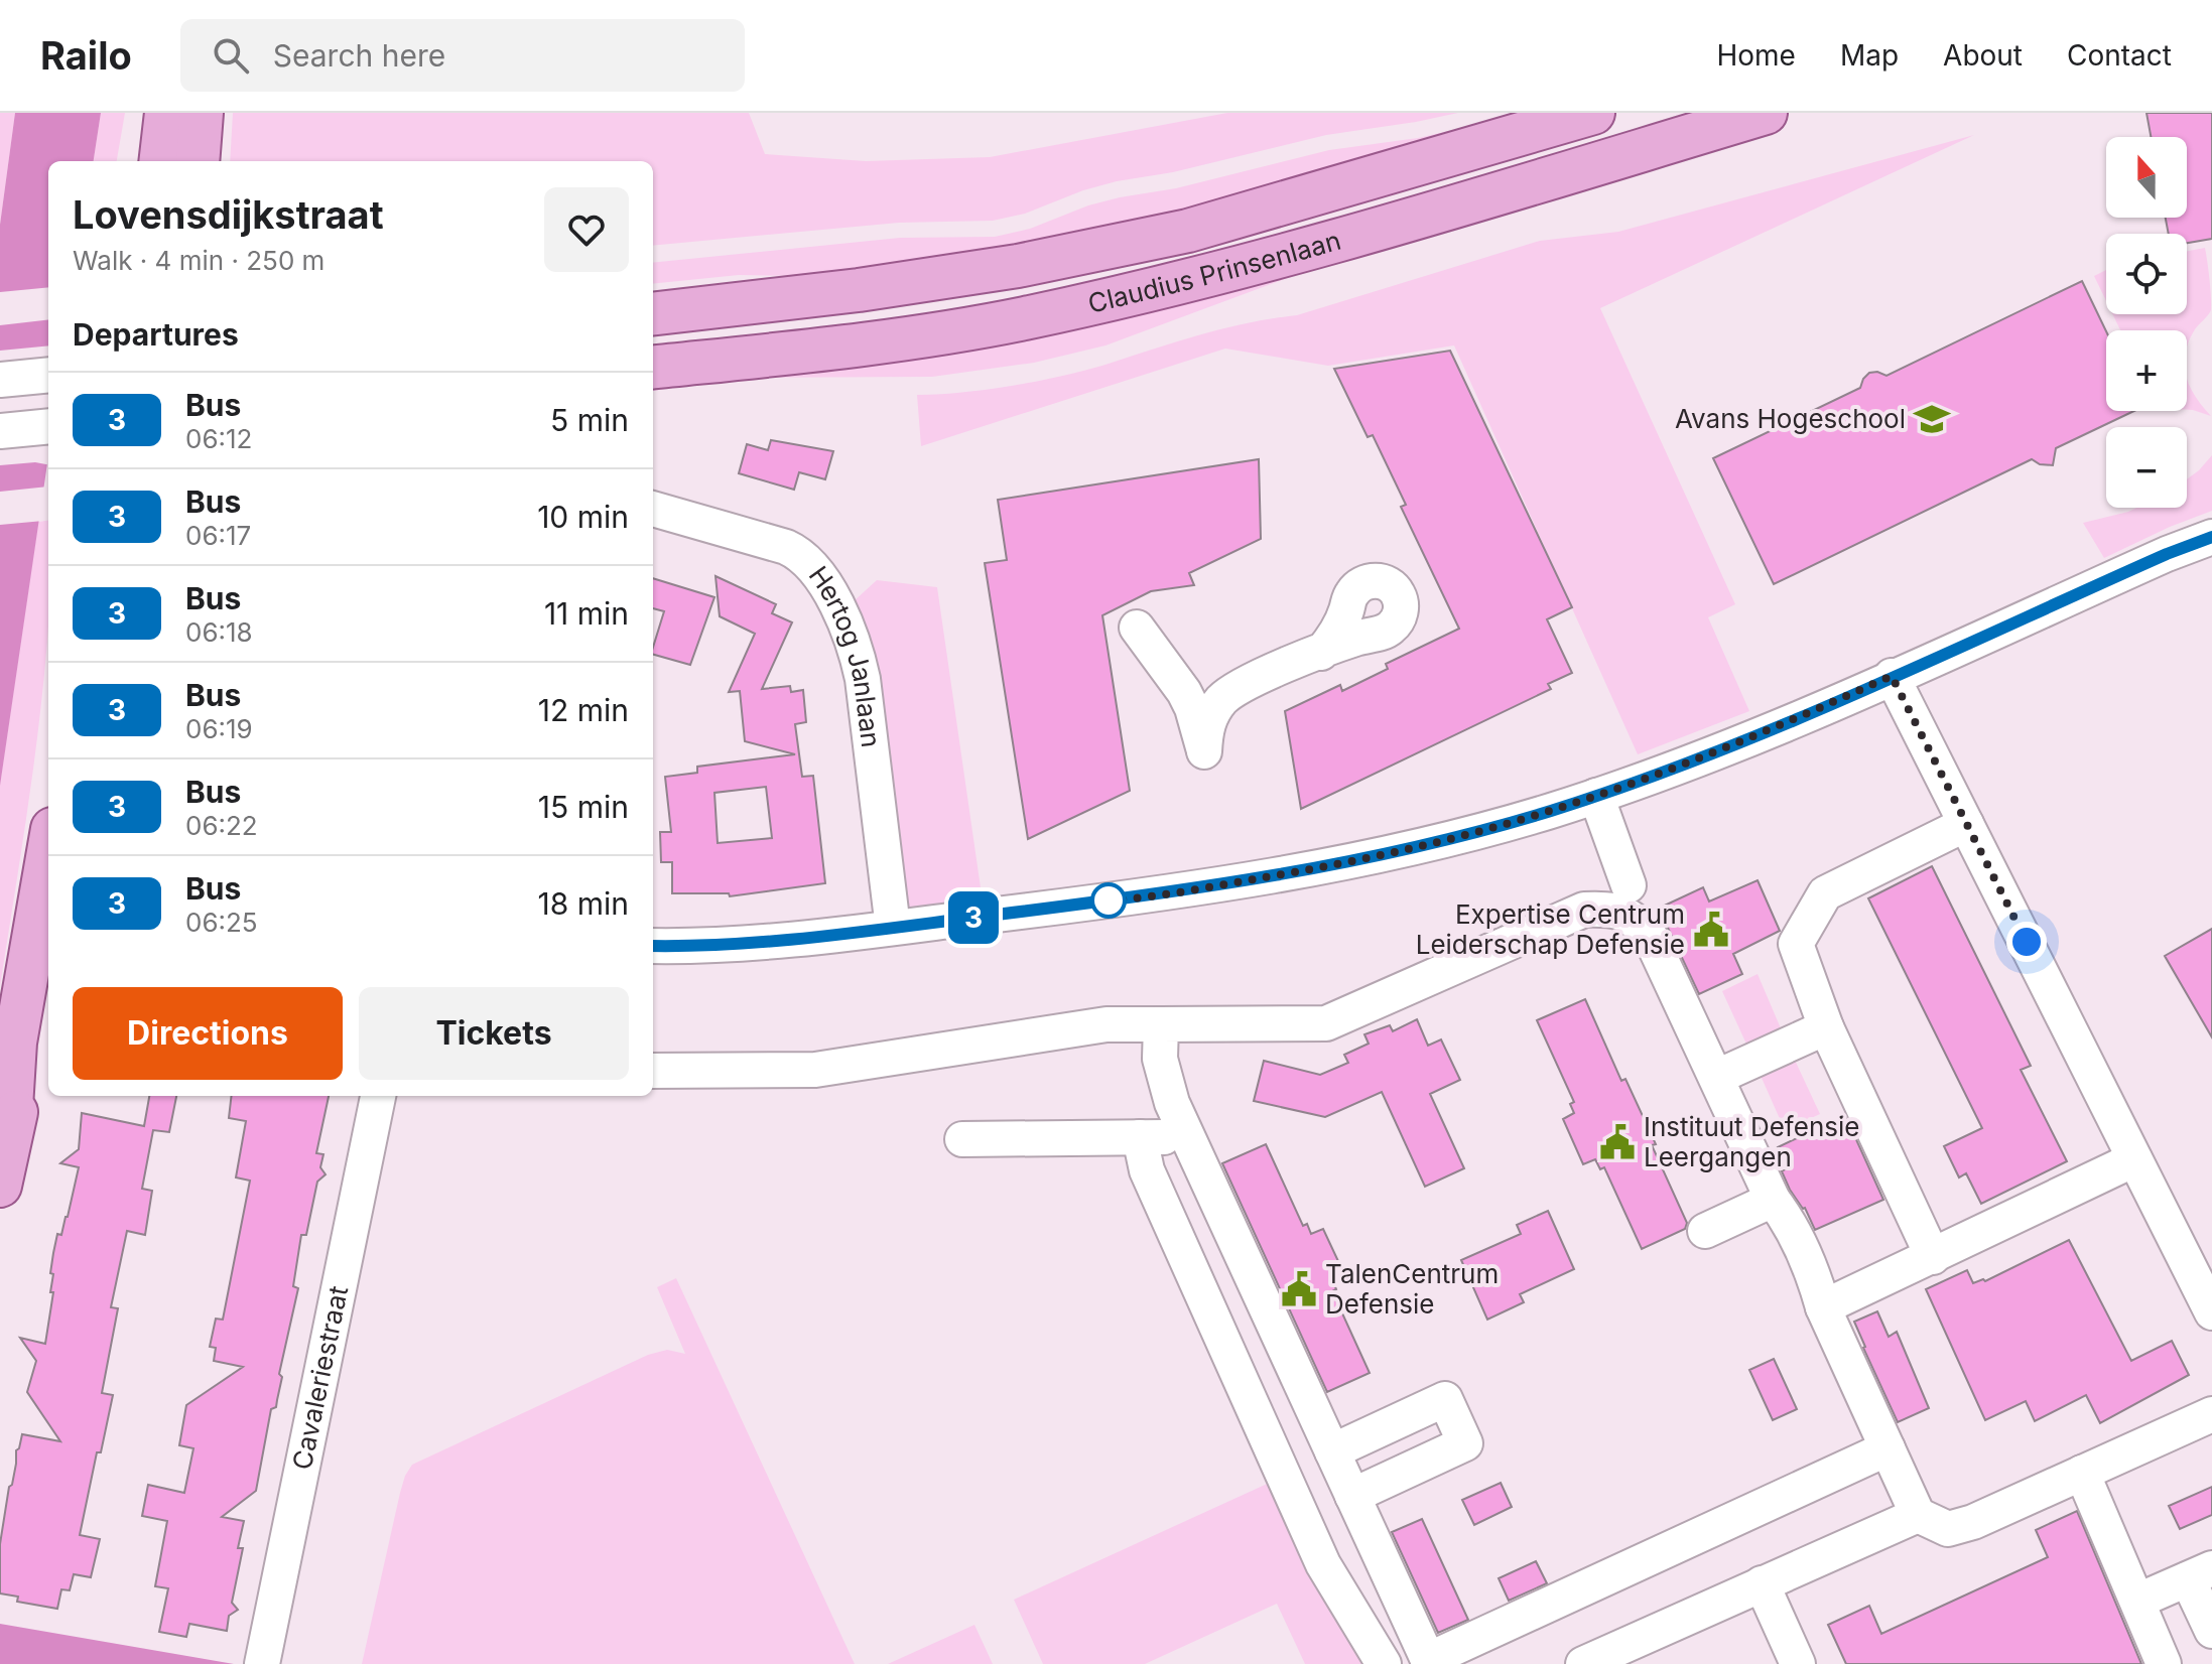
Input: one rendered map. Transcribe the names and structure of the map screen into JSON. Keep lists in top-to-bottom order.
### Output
{
  "streets": {
    "main road": ["Claudius Prinsenlaan"],
    "street": ["Hertog Janlaan", "Cavaleriestraat"]
  },
  "places": {
    "school or university": ["Avans Hogeschool"],
    "public building": ["Expertise Centrum Leiderschap Defensie", "Instituut Defensie Leergangen", "TalenCentrum Defensie"]
  },
  "lines": ["bus line 3"],
  "north": "top",
  "page": {
    "header": "Railo",
    "search": "Search here",
    "nav": [
      "Home",
      "Map",
      "About",
      "Contact"
    ],
    "on_map": "3",
    "map_buttons": ["+", "−"],
    "heading": [
      ["Lovensdijkstraat", "Walk · 4 min · 250 m"],
      "Departures"
    ],
    "list": [
      {
        "mark": "3",
        "name": "Bus",
        "note": "06:12",
        "value": "5 min"
      },
      {
        "mark": "3",
        "name": "Bus",
        "note": "06:17",
        "value": "10 min"
      },
      {
        "mark": "3",
        "name": "Bus",
        "note": "06:18",
        "value": "11 min"
      },
      {
        "mark": "3",
        "name": "Bus",
        "note": "06:19",
        "value": "12 min"
      },
      {
        "mark": "3",
        "name": "Bus",
        "note": "06:22",
        "value": "15 min"
      },
      {
        "mark": "3",
        "name": "Bus",
        "note": "06:25",
        "value": "18 min"
      }
    ],
    "buttons": ["Directions", "Tickets"]
  }
}
